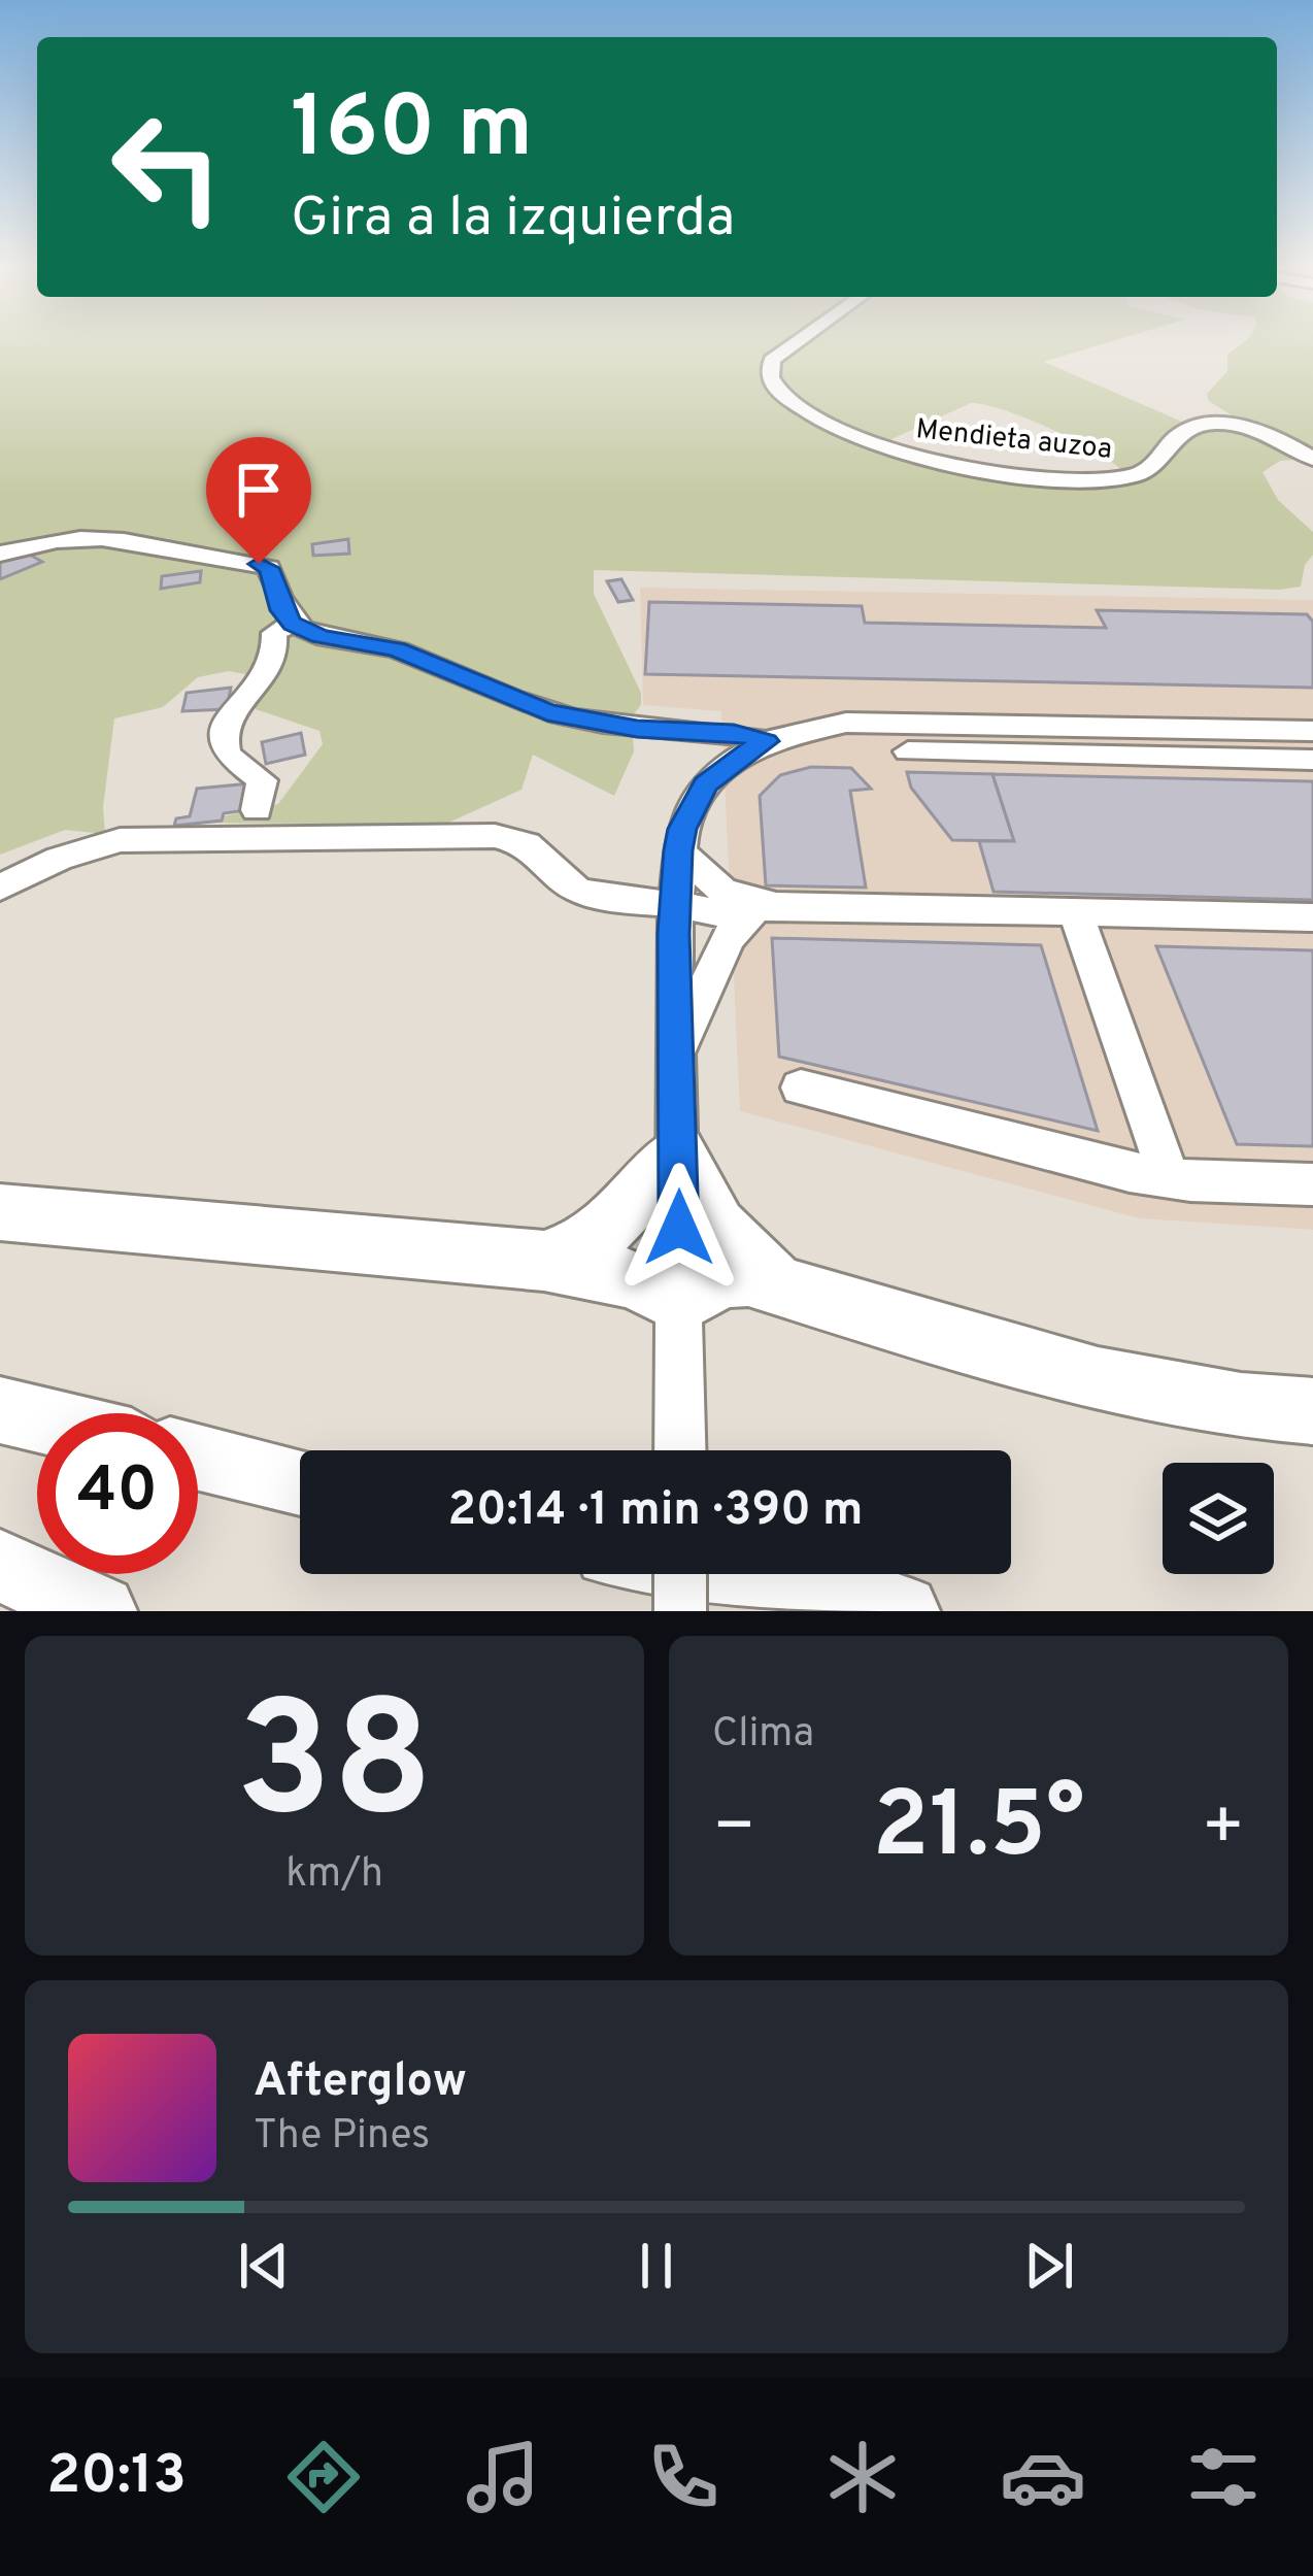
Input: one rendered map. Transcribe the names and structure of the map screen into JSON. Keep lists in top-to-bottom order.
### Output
{
  "streets": {
    "street": ["Mendieta auzoa"]
  },
  "page": {
    "turn": ["160 m", "Gira a la izquierda"],
    "limit": "40",
    "trip": "20:14 · 1 min · 390 m",
    "tile": [
      ["38", "km/h"],
      "Clima"
    ],
    "heat": ["−", "21.5°", "+"],
    "song": ["Afterglow", "The Pines"],
    "tabs": "20:13"
  }
}
